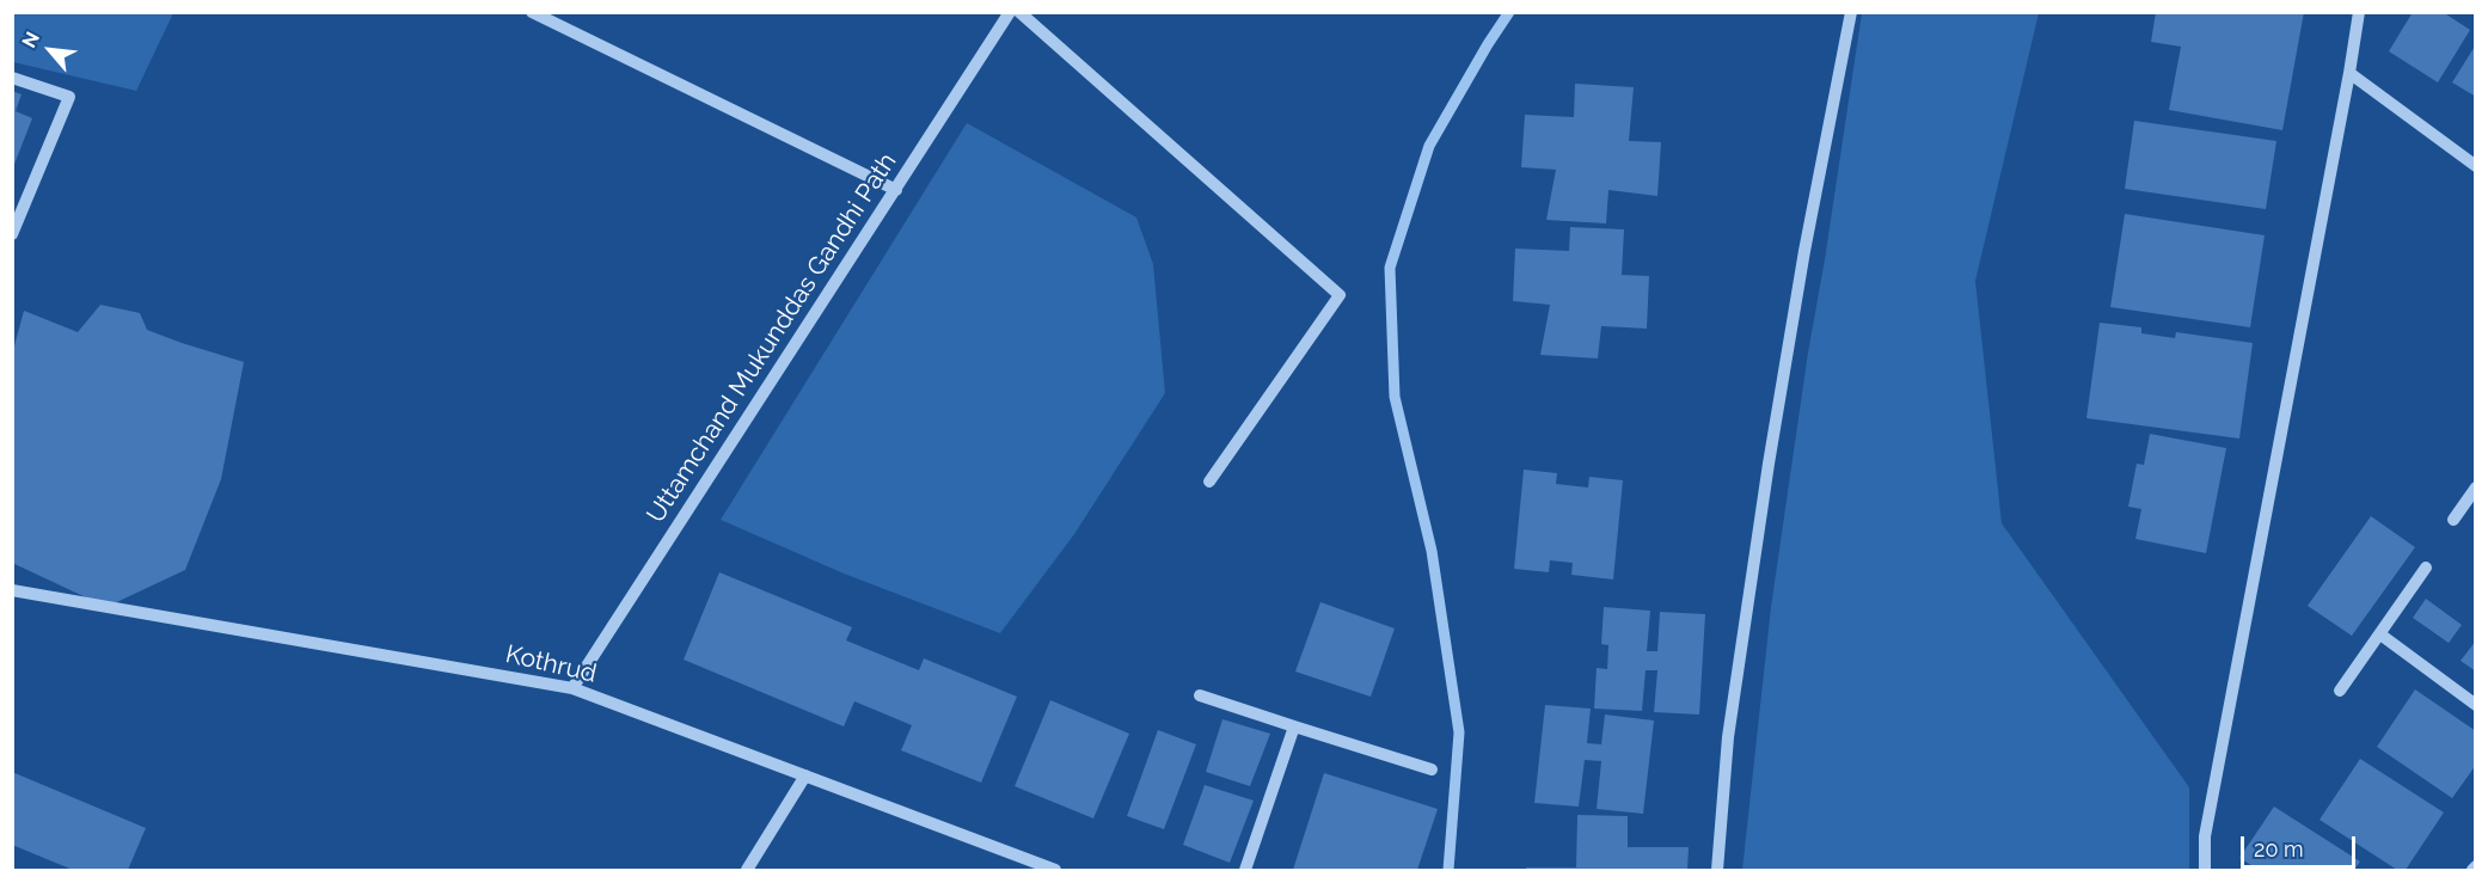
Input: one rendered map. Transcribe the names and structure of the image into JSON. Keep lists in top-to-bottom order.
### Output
{
  "streets": {
    "street": ["Uttamchand Mukunddas Gandhi Path", "Kothrud"]
  },
  "crossings": [
    ["Uttamchand Mukunddas Gandhi Path", "Kothrud"]
  ],
  "scale_bar": "20 m",
  "north": "top left"
}
